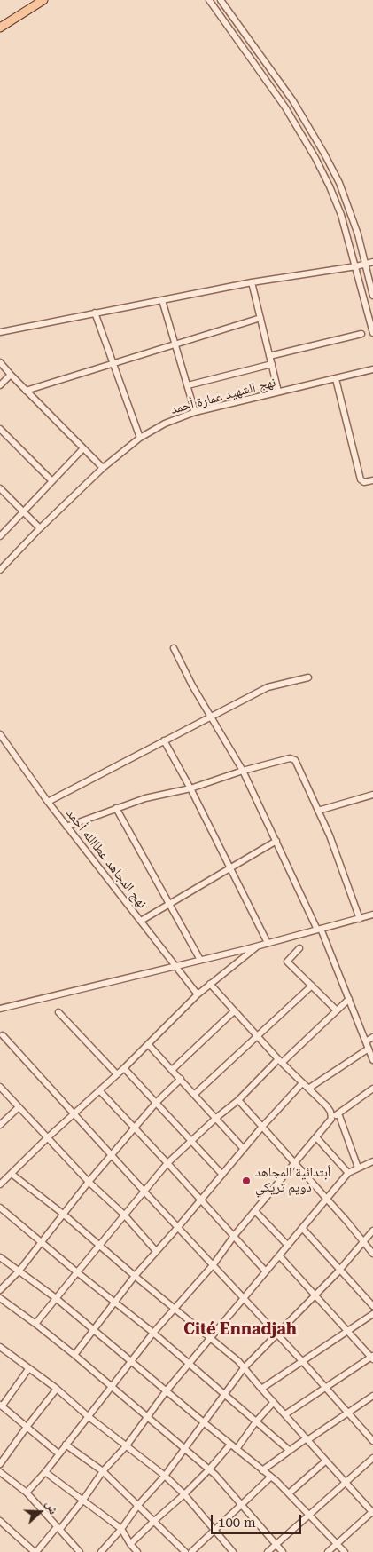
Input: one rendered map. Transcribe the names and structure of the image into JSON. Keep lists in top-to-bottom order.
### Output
{
  "streets": {
    "street": ["نهج الشهيد عمارة أحمد", "نهج المجاهد عطاالله أحمد"]
  },
  "districts": ["Cité Ennadjah"],
  "places": ["أبتدائية المجاهد دويم تريكي"],
  "scale_bar": "100 m",
  "north": "right"
}
